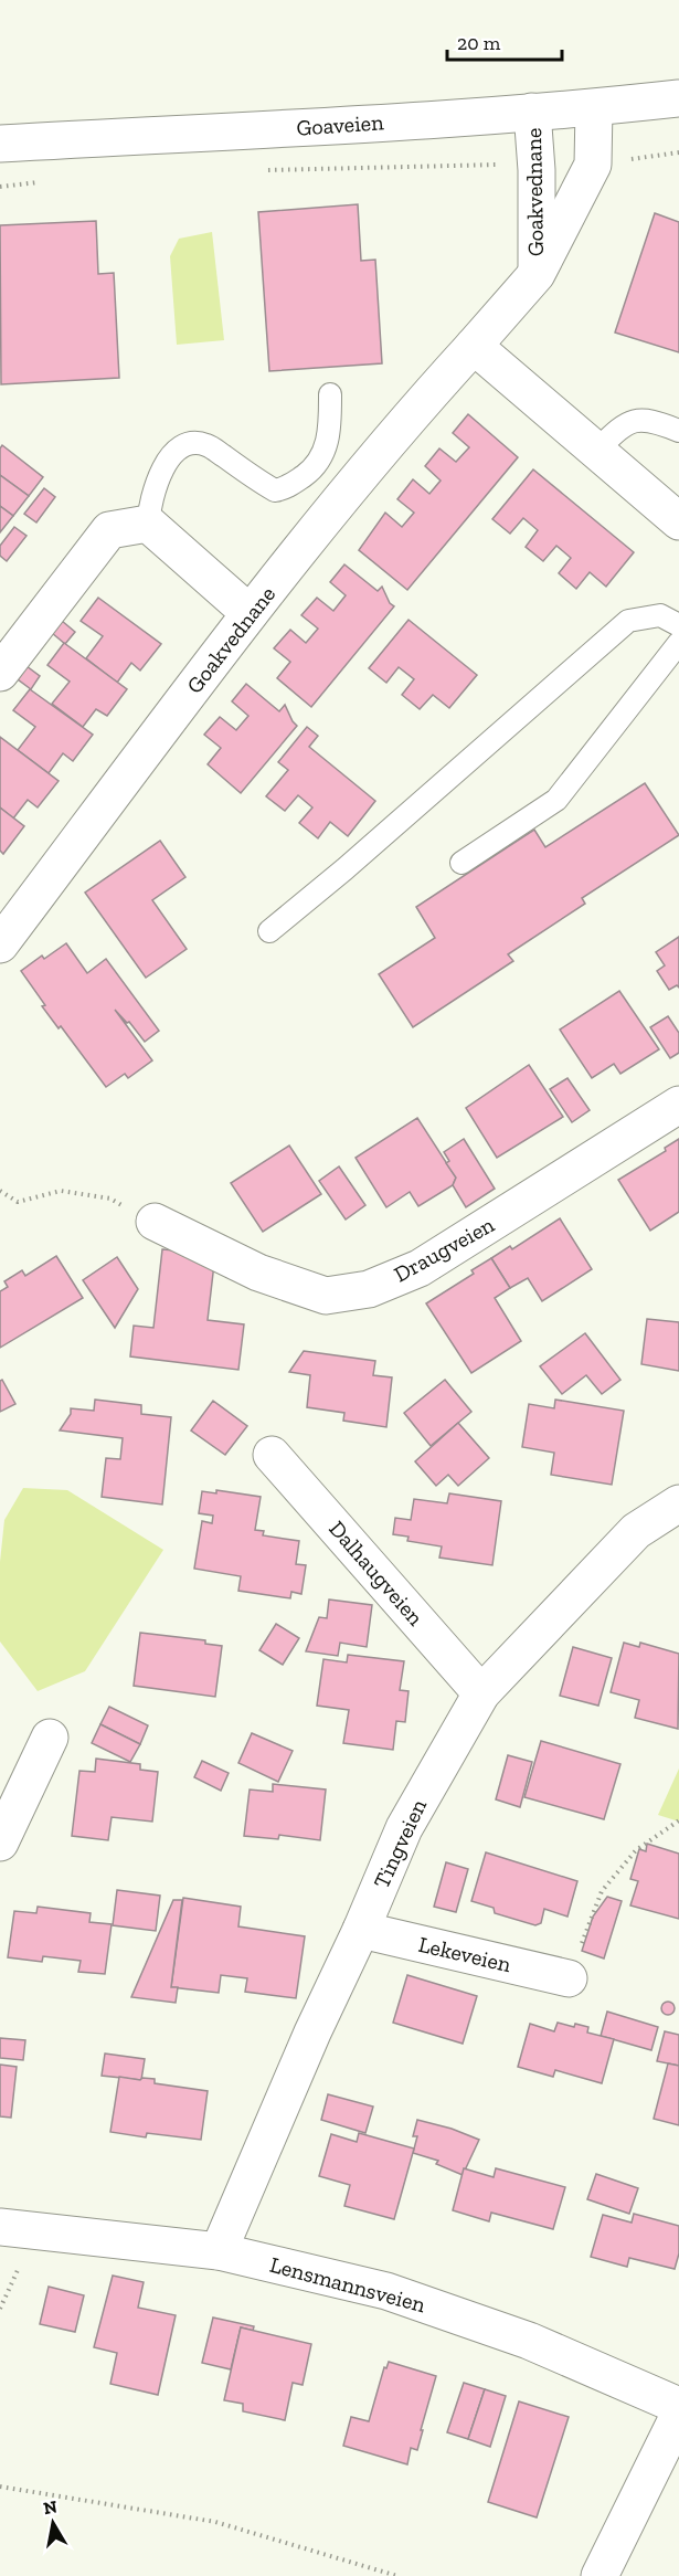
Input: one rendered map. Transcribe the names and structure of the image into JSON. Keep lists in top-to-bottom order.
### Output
{
  "streets": {
    "street": [
      "Goaveien",
      "Goakvednane",
      "Draugveien",
      "Dalhaugveien",
      "Tingveien",
      "Lekeveien",
      "Lensmannsveien"
    ]
  },
  "crossings": [
    ["Goaveien", "Goakvednane"],
    ["Dalhaugveien", "Tingveien"],
    ["Tingveien", "Lekeveien"],
    ["Tingveien", "Lensmannsveien"]
  ],
  "scale_bar": "20 m",
  "north": "top"
}
